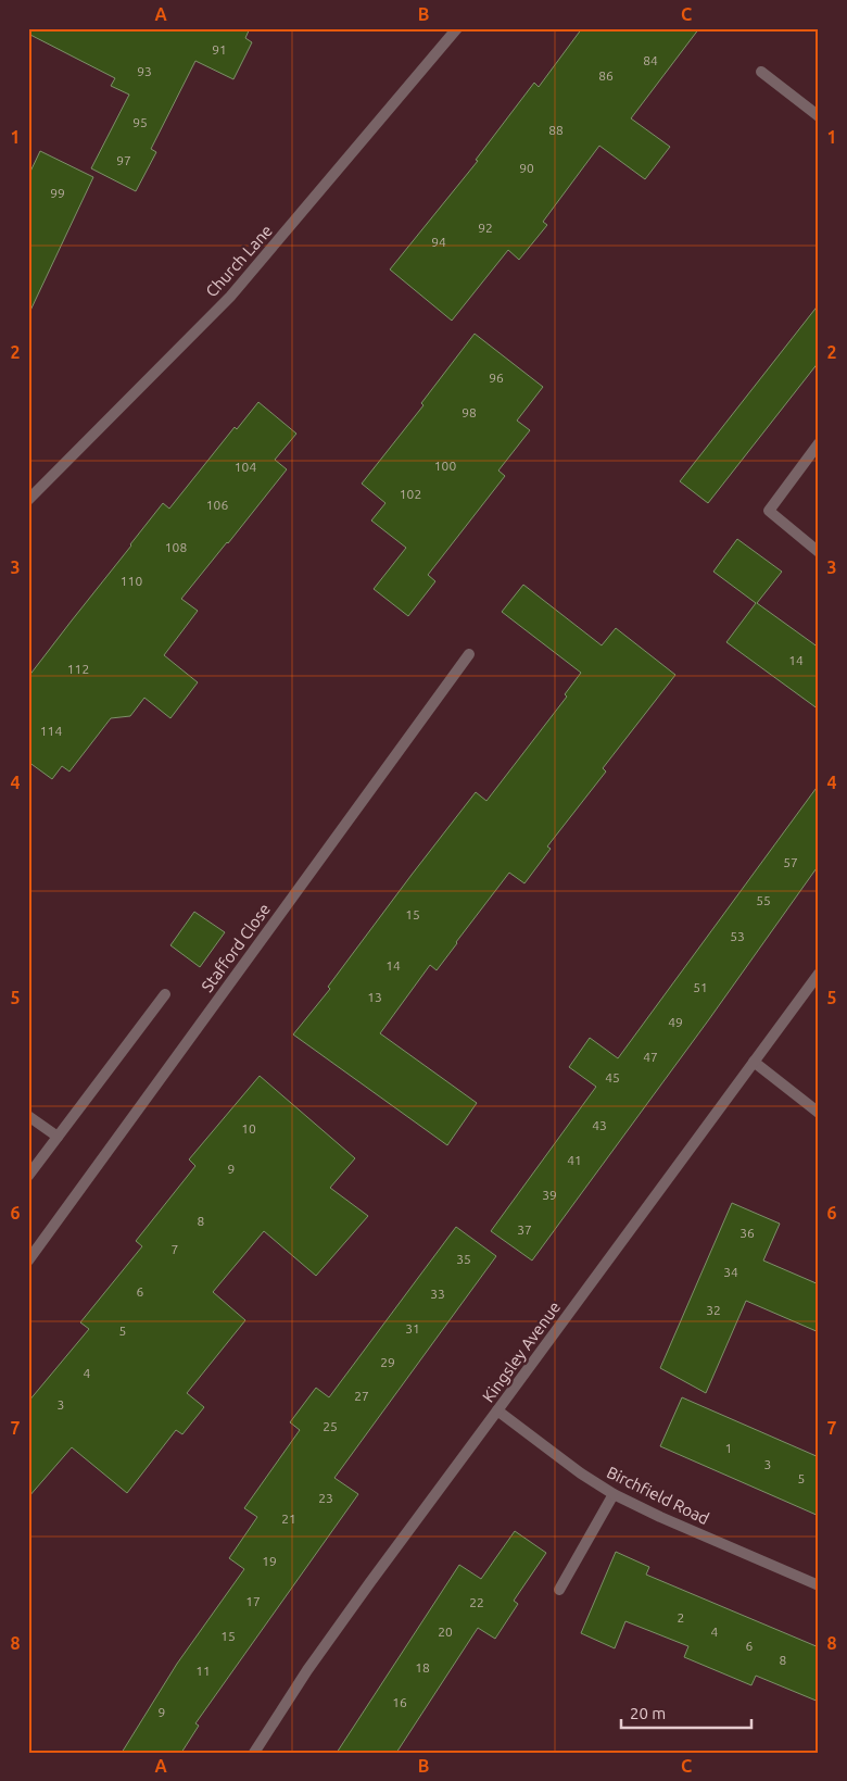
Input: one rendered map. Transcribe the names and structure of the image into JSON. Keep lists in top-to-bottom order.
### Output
{
  "streets": {
    "street": [
      "Church Lane",
      "Stafford Close",
      "Kingsley Avenue",
      "Birchfield Road"
    ]
  },
  "crossings": [
    ["Kingsley Avenue", "Birchfield Road"]
  ],
  "house_numbers": [
    "91",
    "84",
    "93",
    "86",
    "95",
    "88",
    "97",
    "90",
    "99",
    "92",
    "94",
    "96",
    "98",
    "100",
    "104",
    "102",
    "106",
    "108",
    "110",
    "14",
    "112",
    "114",
    "57",
    "55",
    "15",
    "53",
    "14",
    "51",
    "13",
    "49",
    "47",
    "45",
    "43",
    "10",
    "41",
    "9",
    "39",
    "8",
    "37",
    "36",
    "7",
    "35",
    "34",
    "6",
    "33",
    "32",
    "31",
    "5",
    "29",
    "4",
    "27",
    "3",
    "25",
    "1",
    "3",
    "5",
    "23",
    "21",
    "19",
    "17",
    "22",
    "2",
    "20",
    "4",
    "15",
    "6",
    "8",
    "18",
    "11",
    "16",
    "9"
  ],
  "scale_bar": "20 m",
  "grid": {
    "columns": ["A", "B", "C"],
    "rows": [
      "1",
      "2",
      "3",
      "4",
      "5",
      "6",
      "7",
      "8"
    ]
  }
}
